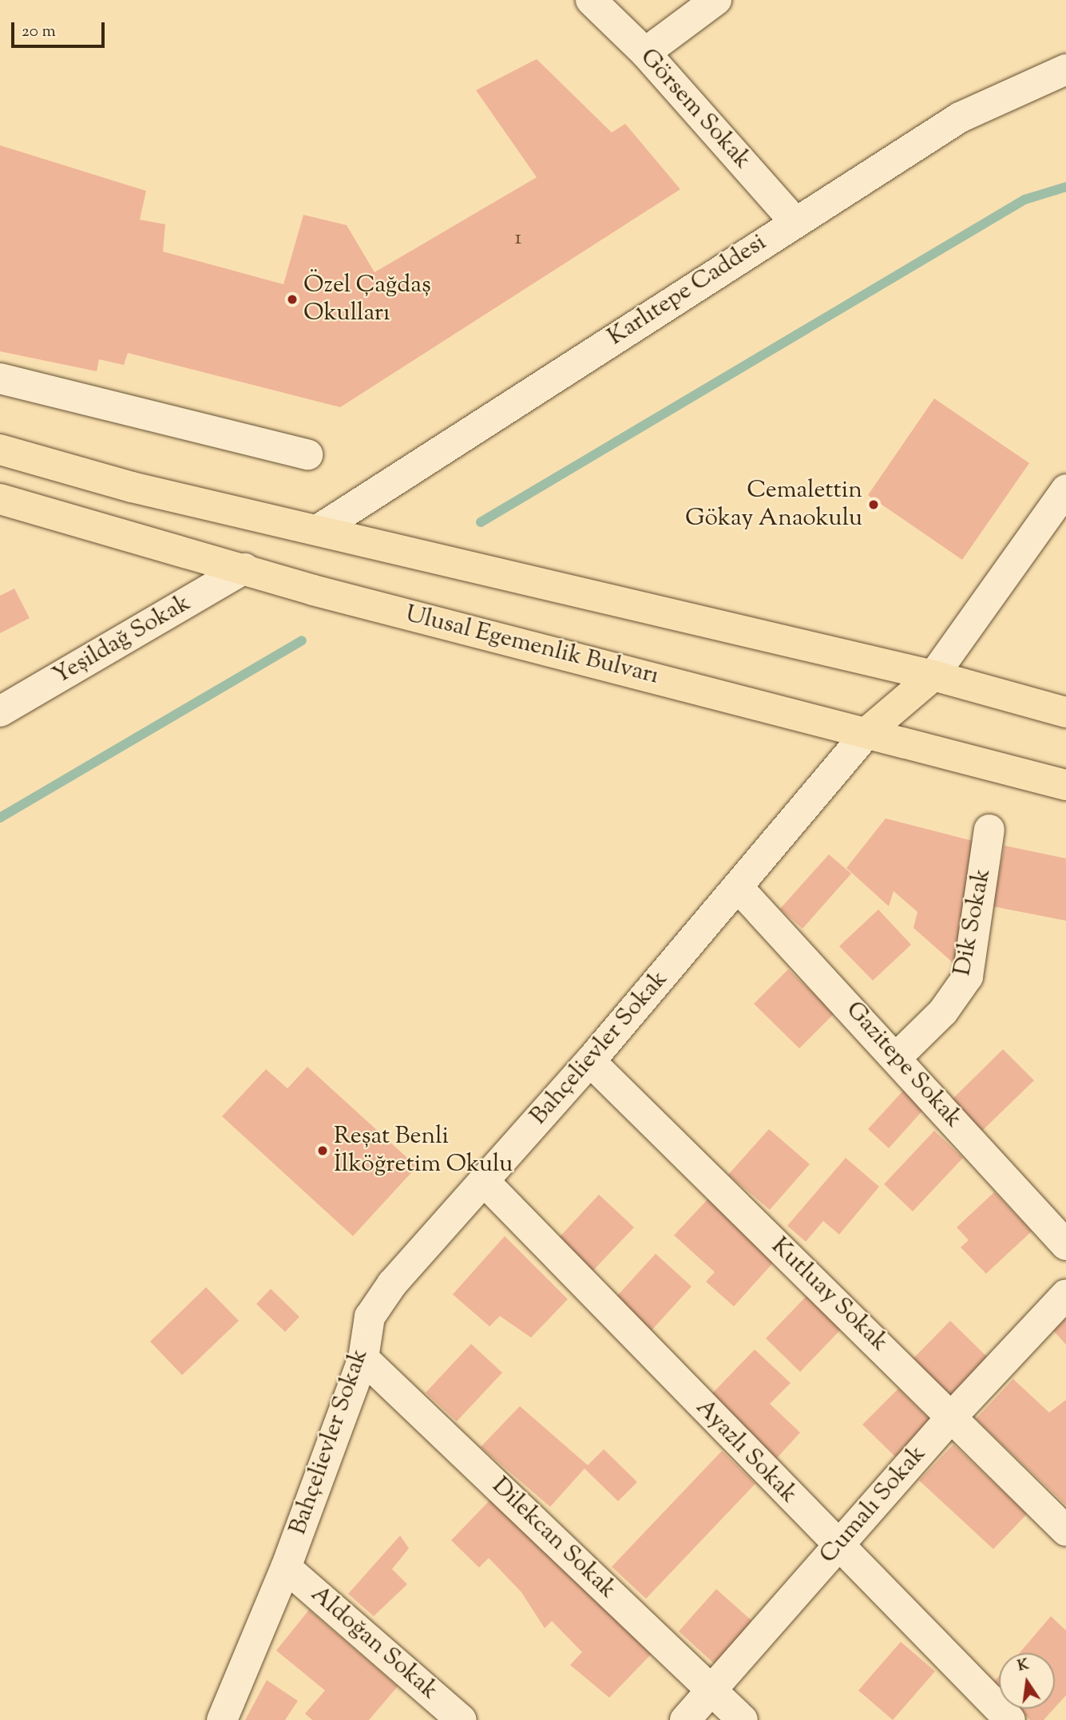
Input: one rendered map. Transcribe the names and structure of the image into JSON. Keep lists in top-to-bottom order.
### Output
{
  "streets": {
    "main road": ["Ulusal Egemenlik Bulvarı"],
    "street": [
      "Görsem Sokak",
      "Karlıtepe Caddesi",
      "Yeşildağ Sokak",
      "Dik Sokak",
      "Bahçelievler Sokak",
      "Gazitepe Sokak",
      "Kutluay Sokak",
      "Ayazlı Sokak",
      "Cumalı Sokak",
      "Dilekcan Sokak",
      "Aldoğan Sokak"
    ]
  },
  "crossings": [
    ["Görsem Sokak", "Karlıtepe Caddesi"],
    ["Yeşildağ Sokak", "Ulusal Egemenlik Bulvarı"],
    ["Ulusal Egemenlik Bulvarı", "Bahçelievler Sokak"],
    ["Dik Sokak", "Gazitepe Sokak"],
    ["Bahçelievler Sokak", "Gazitepe Sokak"],
    ["Bahçelievler Sokak", "Kutluay Sokak"],
    ["Bahçelievler Sokak", "Ayazlı Sokak"],
    ["Bahçelievler Sokak", "Dilekcan Sokak"],
    ["Bahçelievler Sokak", "Aldoğan Sokak"],
    ["Kutluay Sokak", "Cumalı Sokak"],
    ["Ayazlı Sokak", "Cumalı Sokak"],
    ["Cumalı Sokak", "Dilekcan Sokak"]
  ],
  "places": ["Özel Çağdaş Okulları", "Cemalettin Gökay Anaokulu", "Reşat Benli İlköğretim Okulu"],
  "house_numbers": ["1"],
  "scale_bar": "20 m",
  "north": "top"
}
